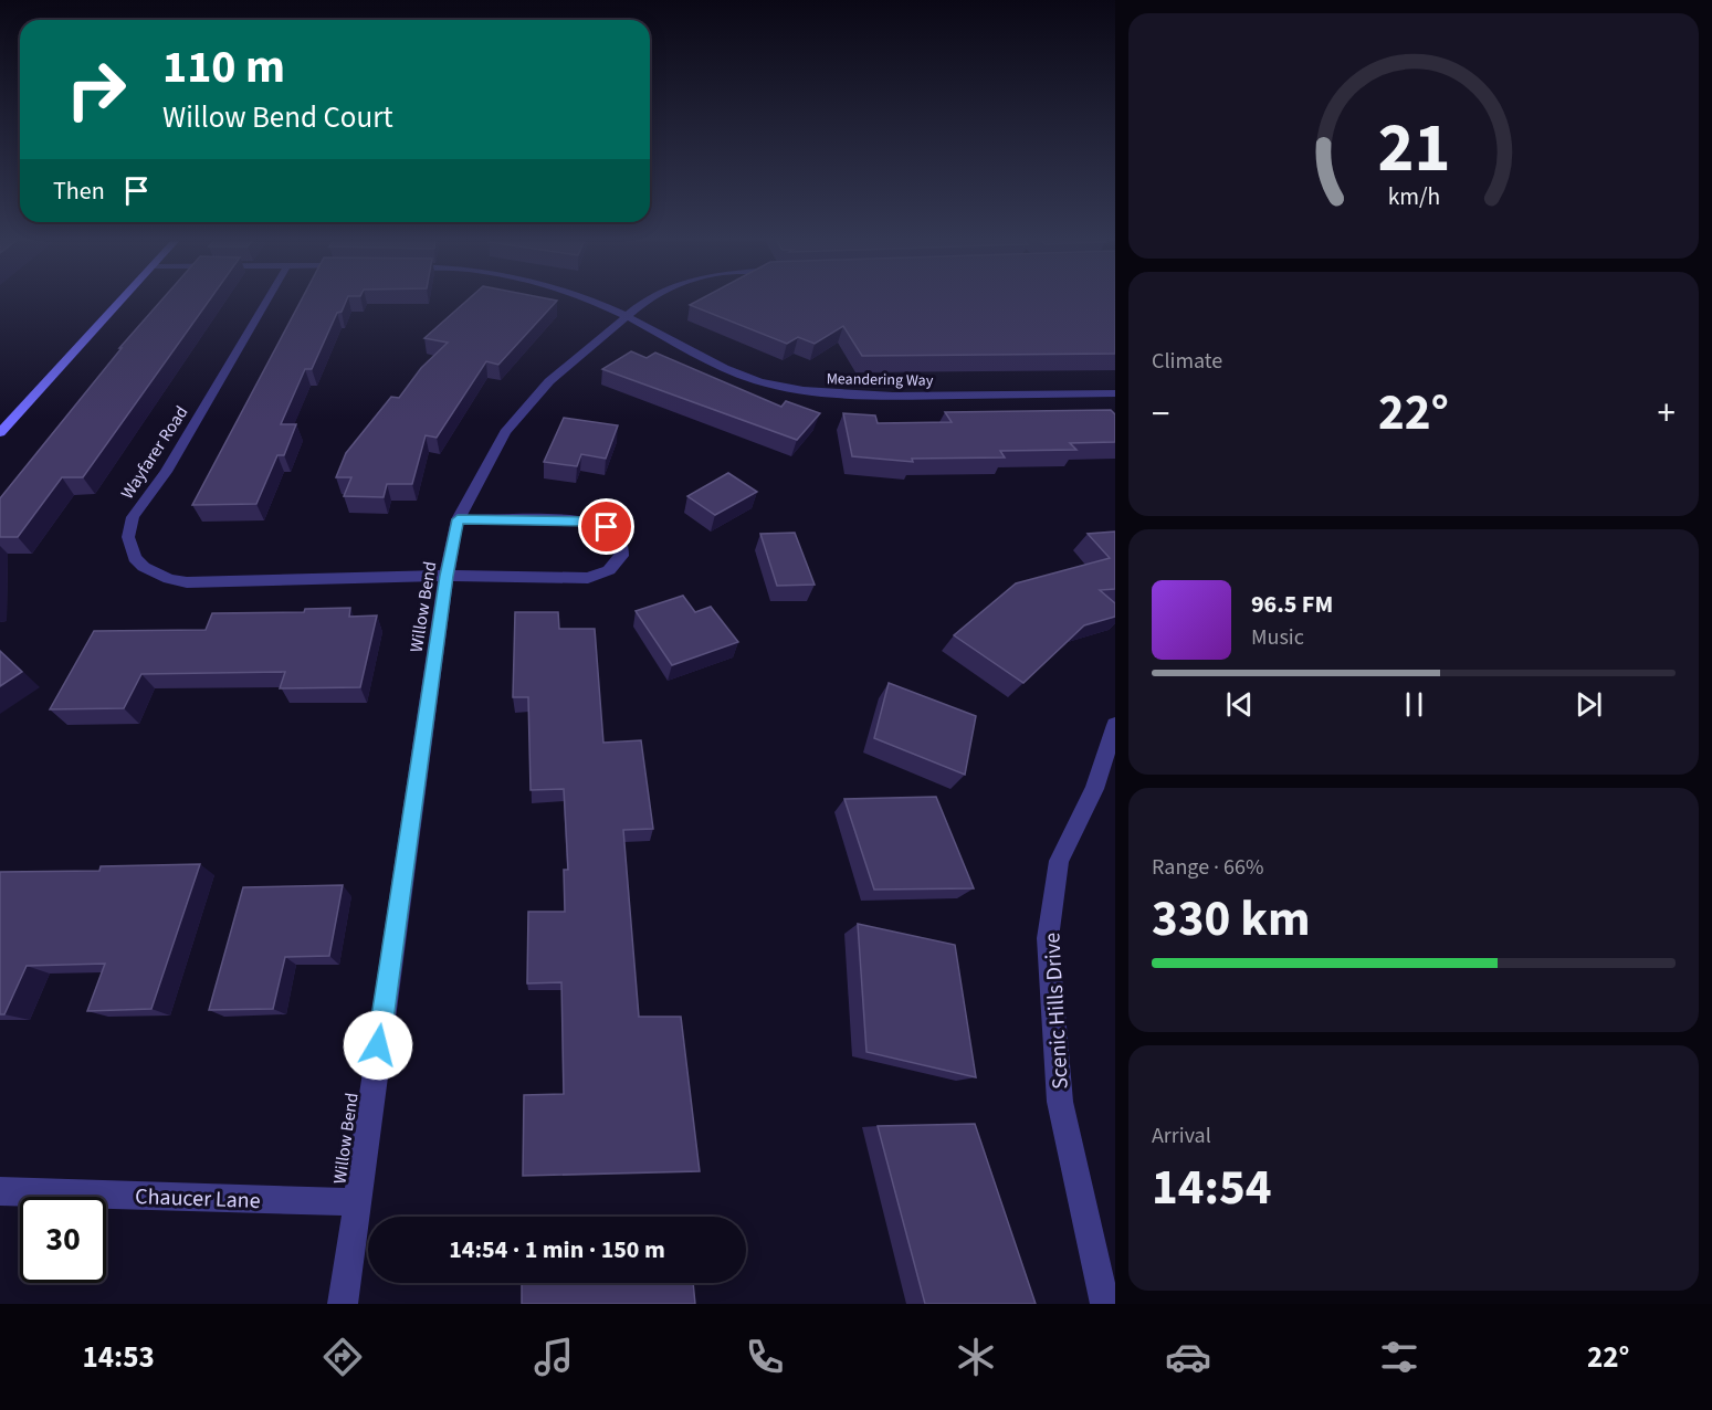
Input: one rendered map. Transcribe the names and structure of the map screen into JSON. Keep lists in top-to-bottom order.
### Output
{
  "streets": {
    "street": [
      "Meandering Way",
      "Wayfarer Road",
      "Willow Bend",
      "Scenic Hills Drive",
      "Chaucer Lane"
    ]
  },
  "crossings": [
    ["Meandering Way", "Willow Bend"],
    ["Wayfarer Road", "Willow Bend"],
    ["Willow Bend", "Chaucer Lane"]
  ],
  "page": {
    "turn": ["110 m", "Willow Bend Court"],
    "then": "Then",
    "tile": [
      "Climate",
      ["Range · 66%", "330 km"],
      ["Arrival", "14:54"]
    ],
    "heat": ["−", "22°", "+"],
    "song": ["96.5 FM", "Music"],
    "limit": "30",
    "trip": "14:54 · 1 min · 150 m",
    "tabs": ["14:53", "22°"],
    "gauge": ["21", "km/h"]
  }
}
